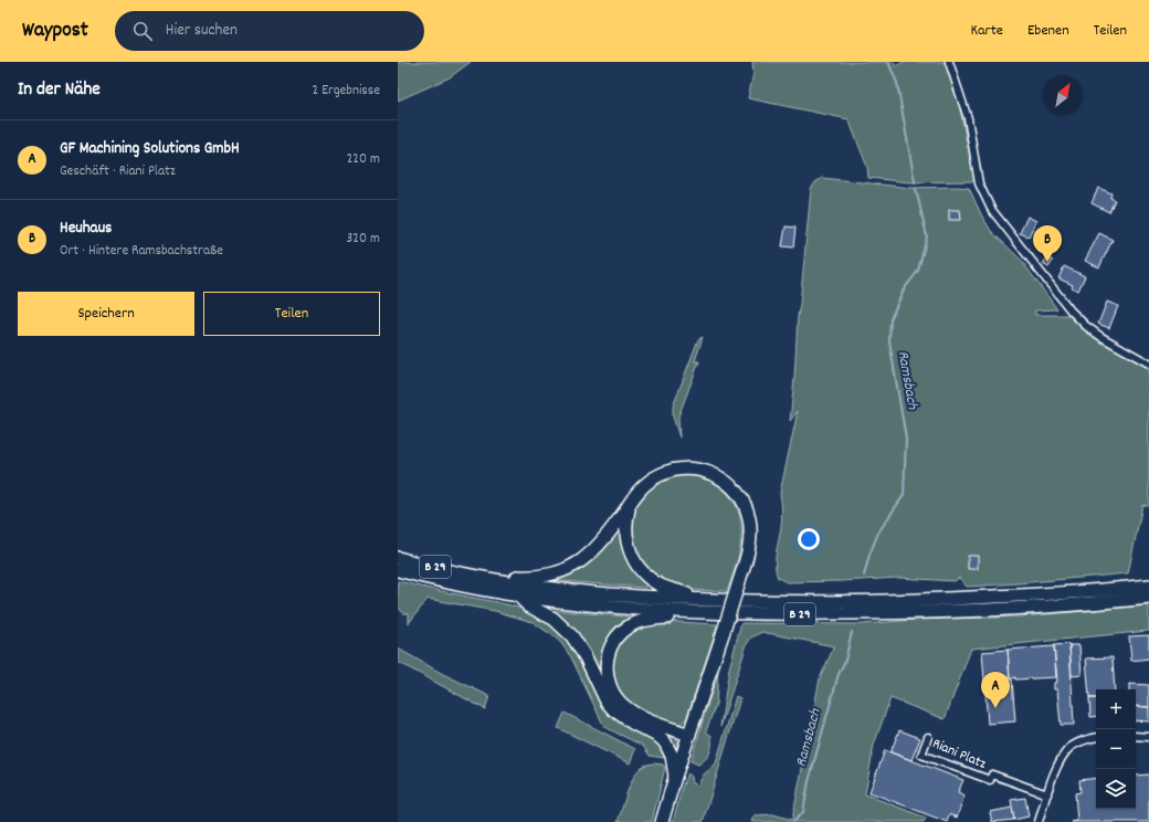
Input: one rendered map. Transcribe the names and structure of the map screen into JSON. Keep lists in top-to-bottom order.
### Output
{
  "streets": {
    "highway": ["B 29"],
    "street": ["Riani Platz"]
  },
  "water": ["Ramsbach"],
  "north": "top right",
  "page": {
    "header": "Waypost",
    "search": "Hier suchen",
    "nav": ["Karte", "Ebenen", "Teilen"],
    "heading": ["In der Nähe", "2 Ergebnisse"],
    "list": [
      {
        "mark": "A",
        "name": "GF Machining Solutions GmbH",
        "note": "Geschäft · Riani Platz",
        "value": "220 m"
      },
      {
        "mark": "B",
        "name": "Heuhaus",
        "note": "Ort · Hintere Ramsbachstraße",
        "value": "320 m"
      }
    ],
    "pins": ["B", "A"],
    "buttons": ["Speichern", "Teilen"],
    "map_buttons": ["+", "−"]
  }
}
